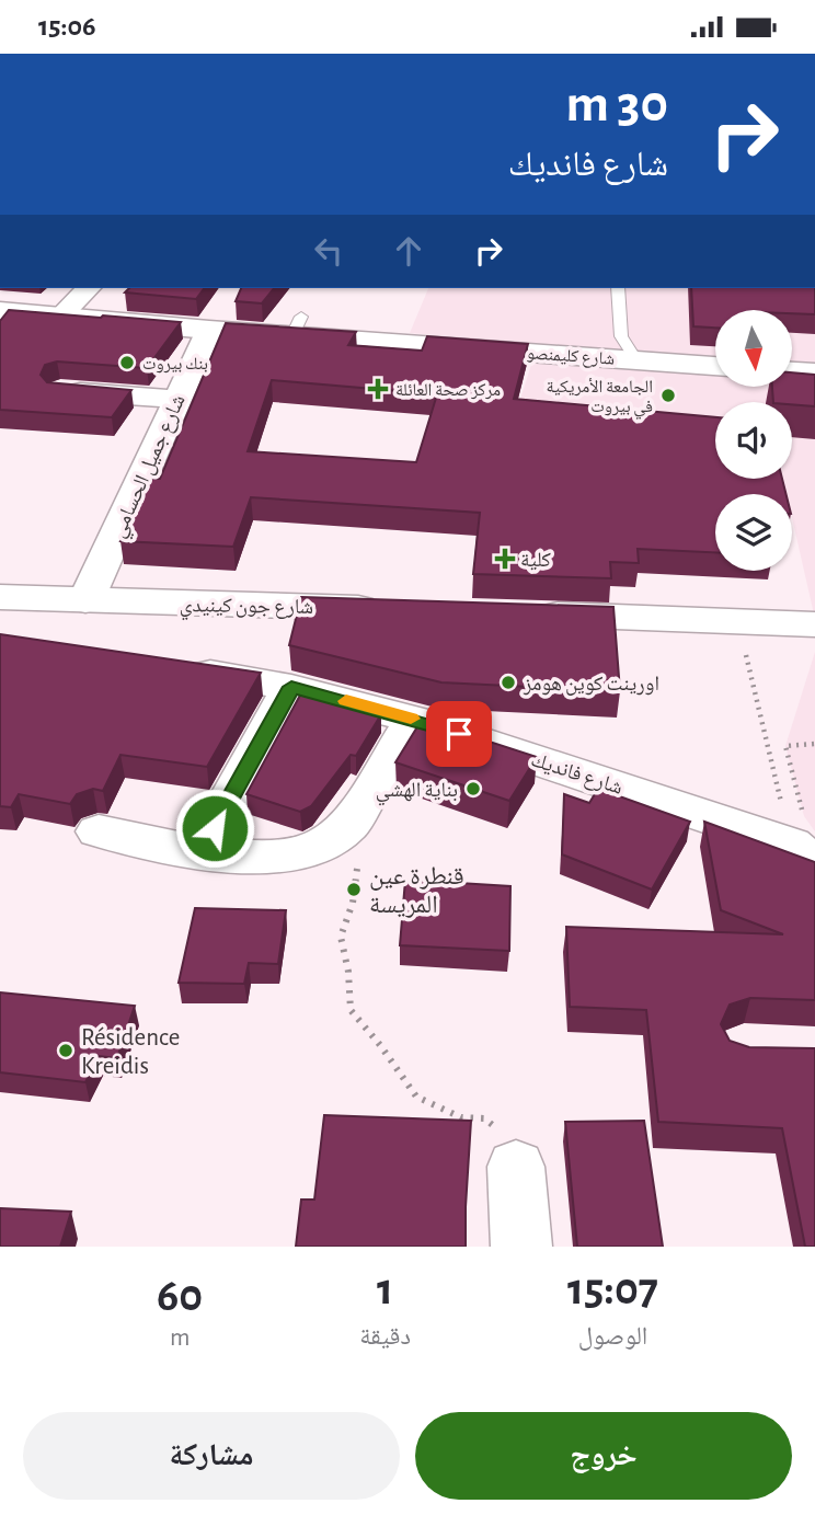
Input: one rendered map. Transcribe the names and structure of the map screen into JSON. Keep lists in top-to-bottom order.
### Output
{
  "streets": {
    "street": [
      "شارع كليمنصو",
      "شارع جميل الحسامي",
      "شارع جون كينيدي",
      "شارع فانديك"
    ]
  },
  "crossings": [
    ["شارع كليمنصو", "شارع جميل الحسامي"],
    ["شارع جميل الحسامي", "شارع جون كينيدي"]
  ],
  "places": {
    "other": [
      "بنك بيروت",
      "الجامعة الأمريكية في بيروت",
      "اورينت كوين هومز",
      "بناية الهشي",
      "قنطرة عين المريسة",
      "Résidence Kreidis"
    ],
    "health": ["مركز صحة العائلة", "كلية"]
  },
  "north": "bottom",
  "page": {
    "status": "15:06",
    "turn": ["30 m", "شارع فانديك"],
    "eta": [
      "15:07",
      "الوصول",
      "1",
      "دقيقة",
      "60",
      "m"
    ],
    "buttons": ["خروج", "مشاركة"]
  }
}
